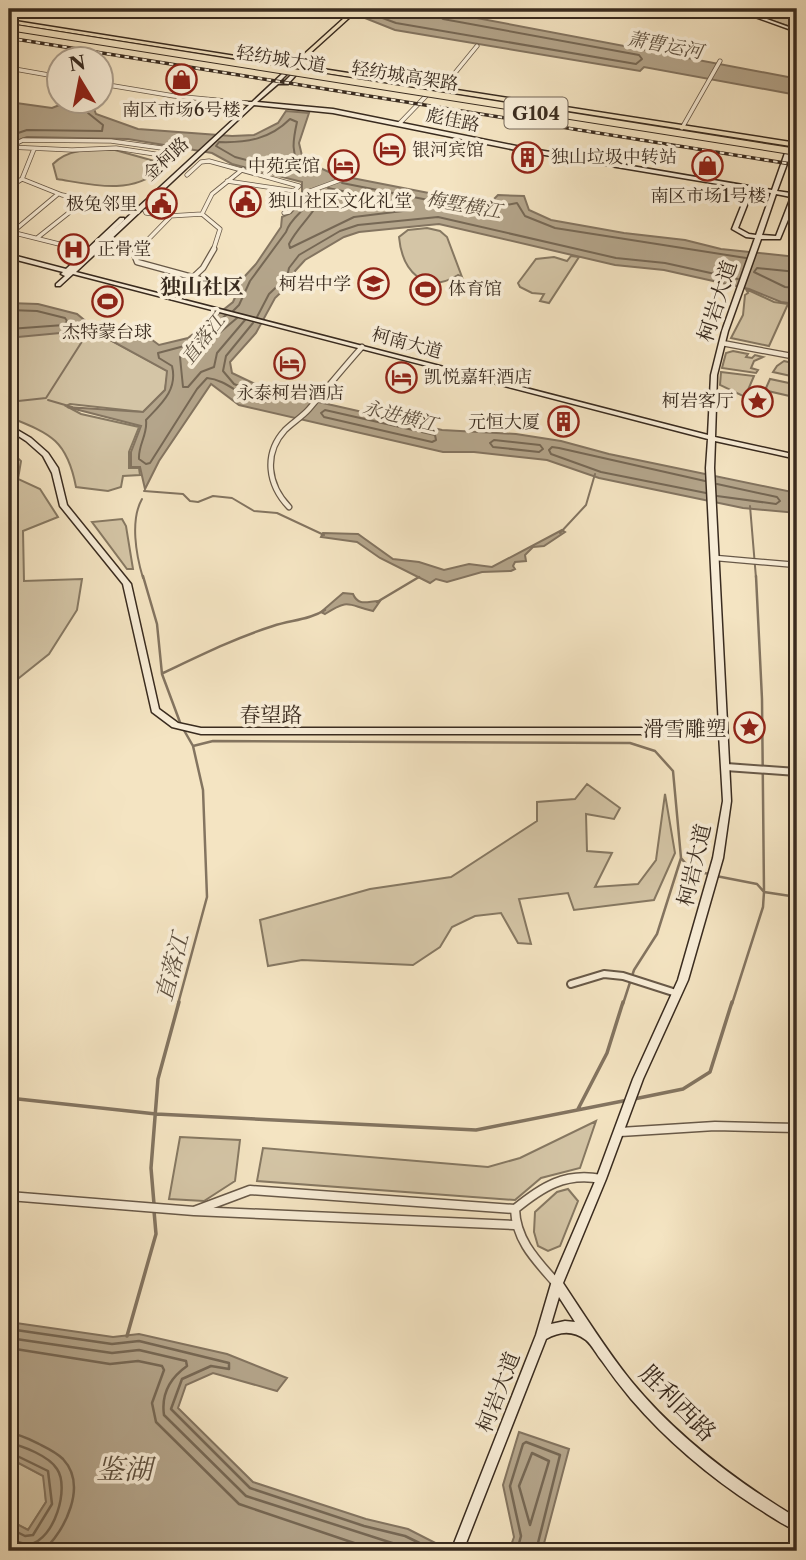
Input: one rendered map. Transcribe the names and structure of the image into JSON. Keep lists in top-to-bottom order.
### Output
{
  "streets": {
    "highway": ["轻纺城高架路"],
    "main road": ["轻纺城大道", "G104"],
    "street": [
      "彪佳路",
      "金柯路",
      "柯岩大道",
      "柯南大道",
      "春望路",
      "胜利西路"
    ]
  },
  "crossings": [
    ["轻纺城大道", "轻纺城高架路"],
    ["轻纺城大道", "金柯路"],
    ["轻纺城大道", "柯岩大道"],
    ["彪佳路", "金柯路"],
    ["彪佳路", "柯岩大道"],
    ["金柯路", "柯南大道"],
    ["柯岩大道", "柯南大道"],
    ["柯岩大道", "春望路"],
    ["柯岩大道", "胜利西路"]
  ],
  "districts": ["独山社区"],
  "water": [
    "萧曹运河",
    "梅墅横江",
    "直落江",
    "永进横江",
    "鉴湖"
  ],
  "places": {
    "shop": ["南区市场6号楼", "南区市场1号楼"],
    "hotel": [
      "银河宾馆",
      "中苑宾馆",
      "永泰柯岩酒店",
      "凯悦嘉轩酒店"
    ],
    "building": ["独山垃圾中转站", "元恒大厦"],
    "public building": ["独山社区文化礼堂", "极兔邻里"],
    "hospital": ["正骨堂"],
    "school or university": ["柯岩中学"],
    "sports": ["体育馆", "杰特蒙台球"],
    "place": ["柯岩客厅", "滑雪雕塑"]
  },
  "north": "top"
}
